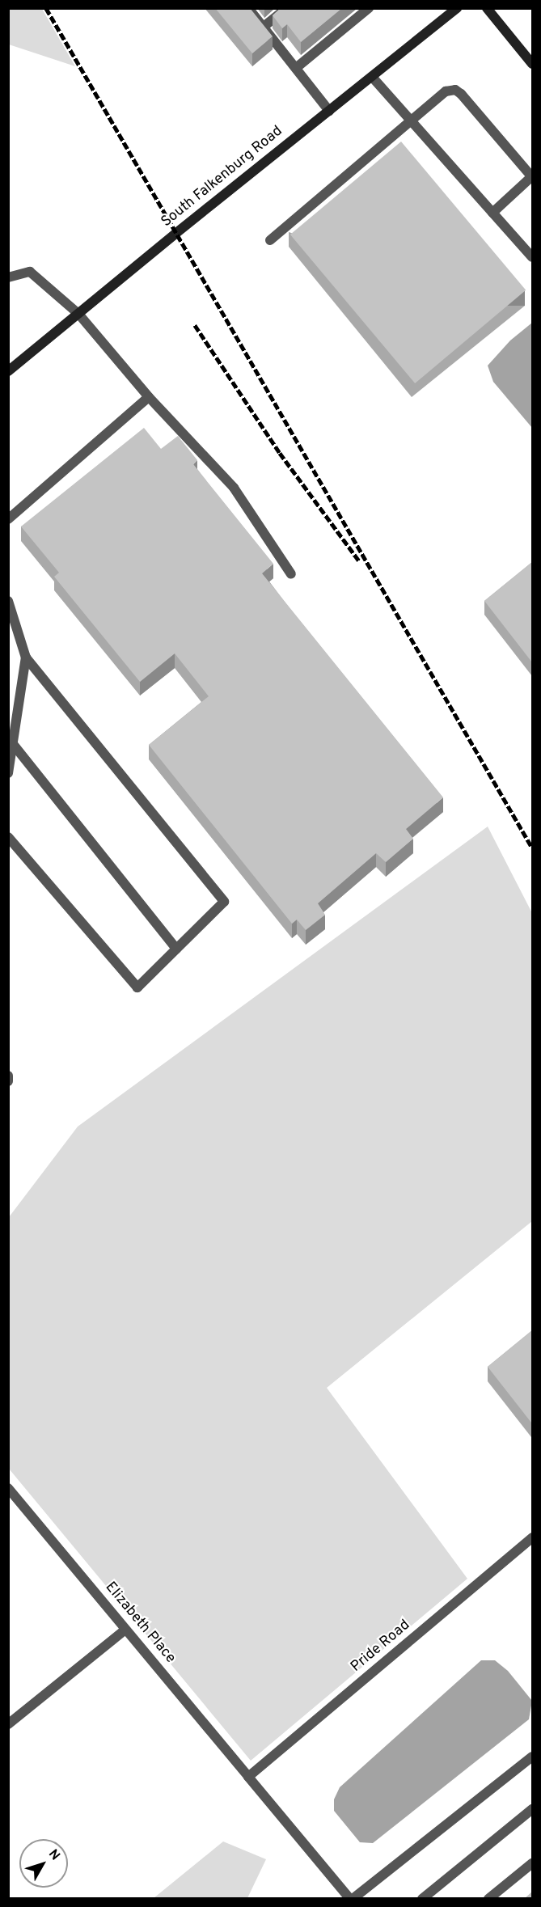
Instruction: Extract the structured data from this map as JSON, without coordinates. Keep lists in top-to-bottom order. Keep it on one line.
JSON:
{"streets":{"street":["South Falkenburg Road","Elizabeth Place","Pride Road"]},"crossings":[["Elizabeth Place","Pride Road"]],"north":"top right"}
